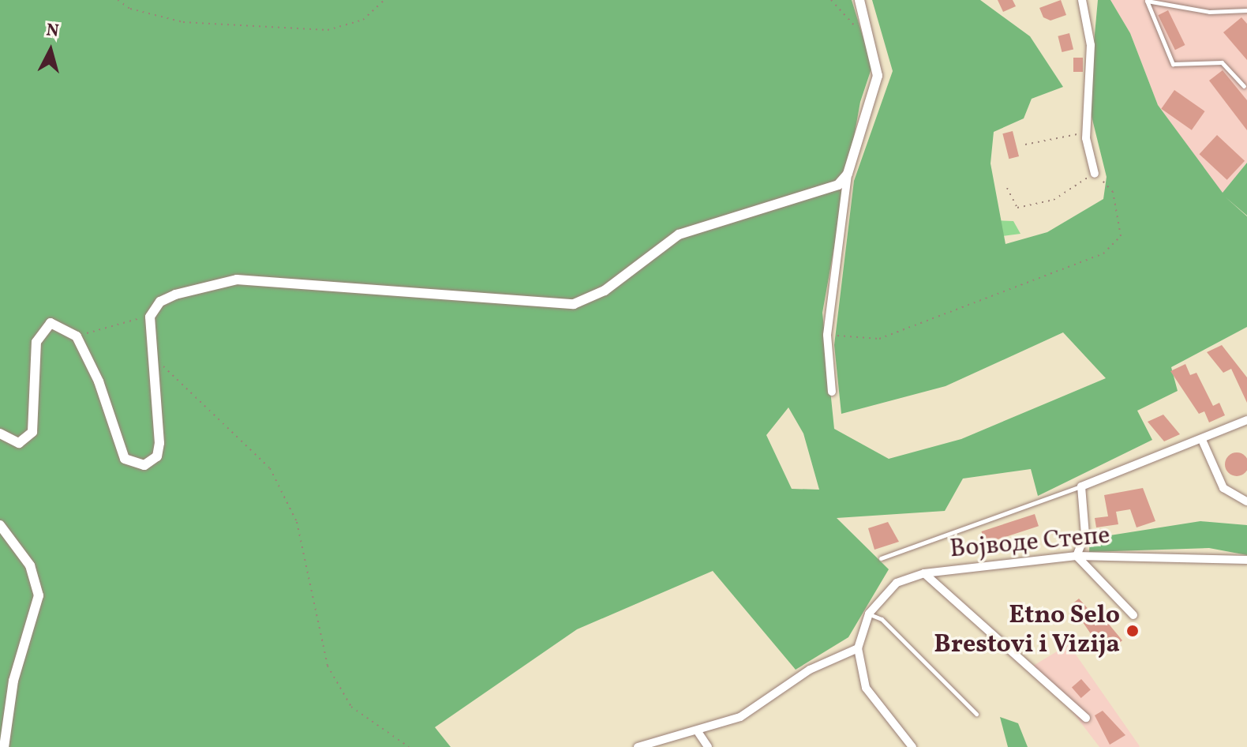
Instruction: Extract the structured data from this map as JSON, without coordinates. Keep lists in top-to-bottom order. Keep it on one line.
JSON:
{"streets":{"street":["Војводе Степе"]},"places":["Etno Selo Brestovi i Vizija"],"north":"top"}
